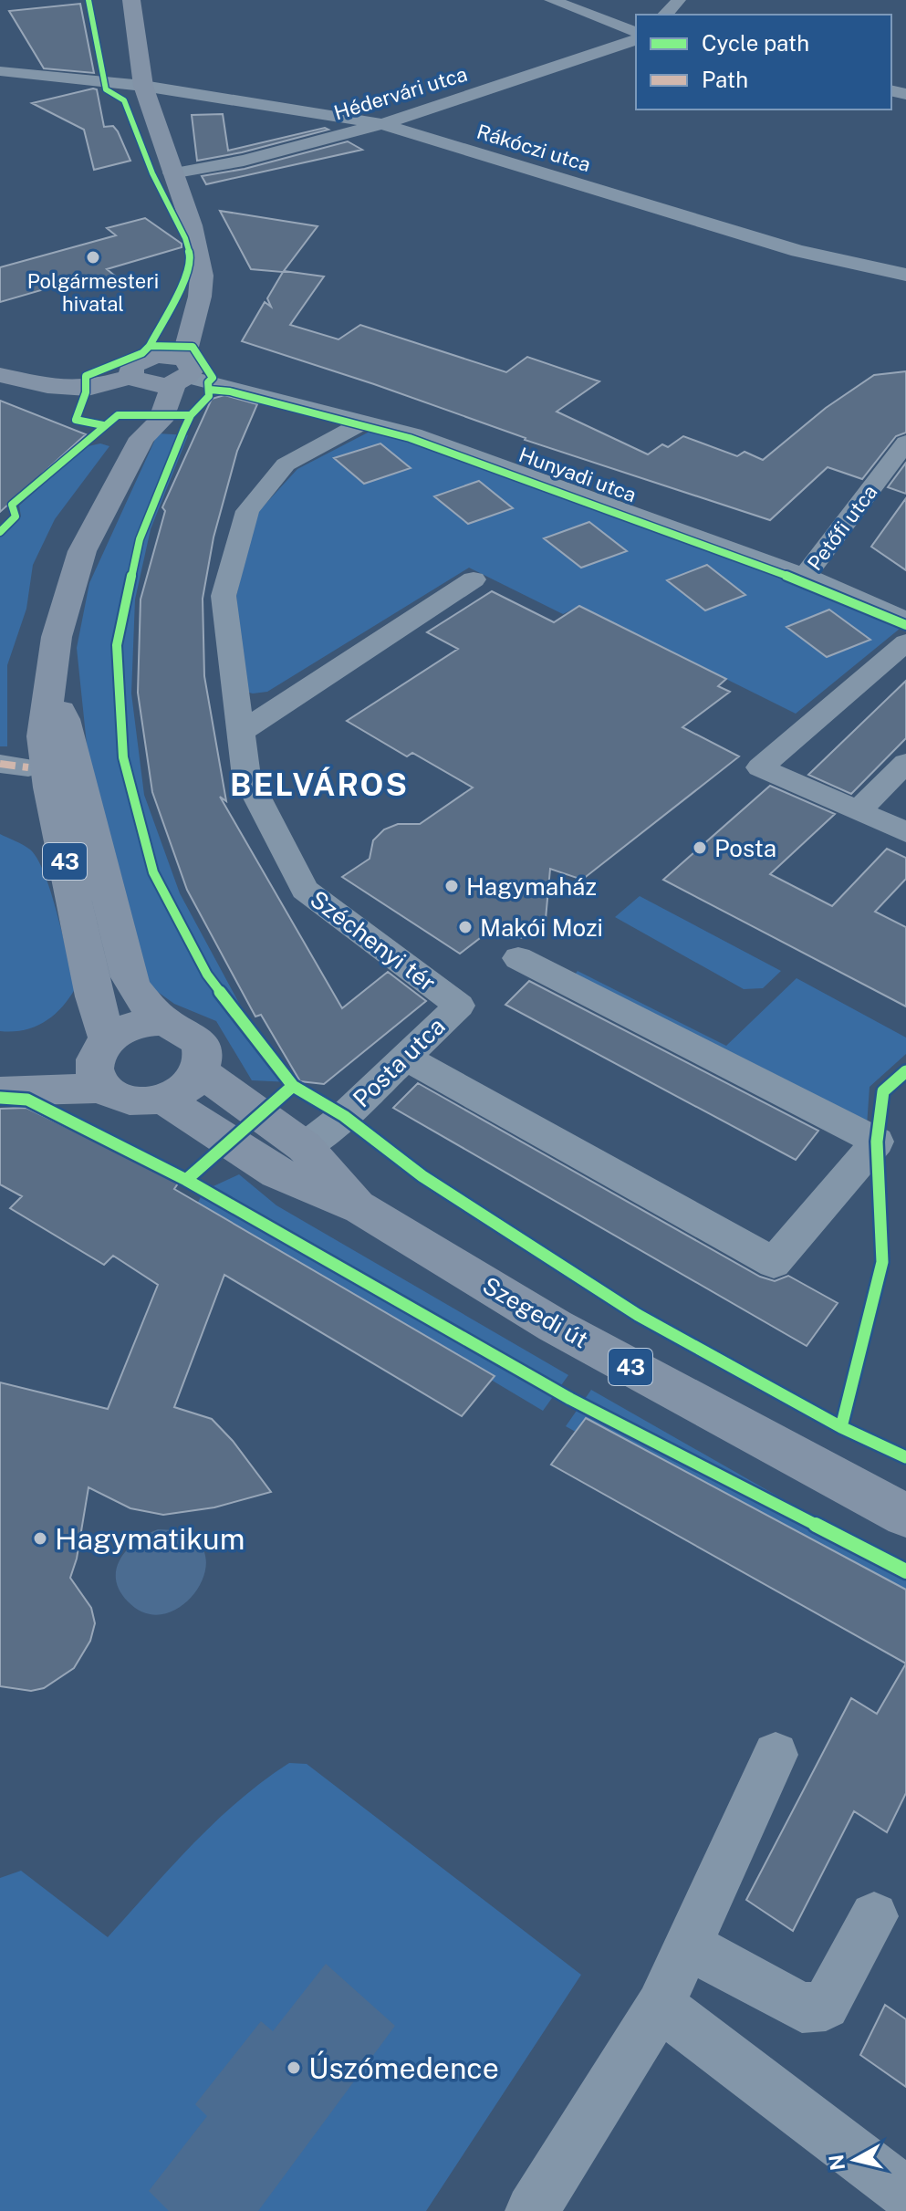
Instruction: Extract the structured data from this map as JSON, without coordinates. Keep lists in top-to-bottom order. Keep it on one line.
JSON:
{"streets":{"main road":["43","Szegedi út"],"street":["Hédervári utca","Rákóczi utca","Hunyadi utca","Petőfi utca","Széchenyi tér","Posta utca"]},"crossings":[["Hédervári utca","Rákóczi utca"],["Hédervári utca","43"],["Rákóczi utca","43"],["Hunyadi utca","Petőfi utca"],["Hunyadi utca","43"],["Hunyadi utca","Széchenyi tér"],["43","Posta utca"],["43","Szegedi út"],["Széchenyi tér","Posta utca"]],"districts":["BELVÁROS"],"places":["Polgármesteri hivatal","Posta","Hagymaház","Makói Mozi","Hagymatikum","Úszómedence"],"legend":["Cycle path","Path"],"north":"left"}
